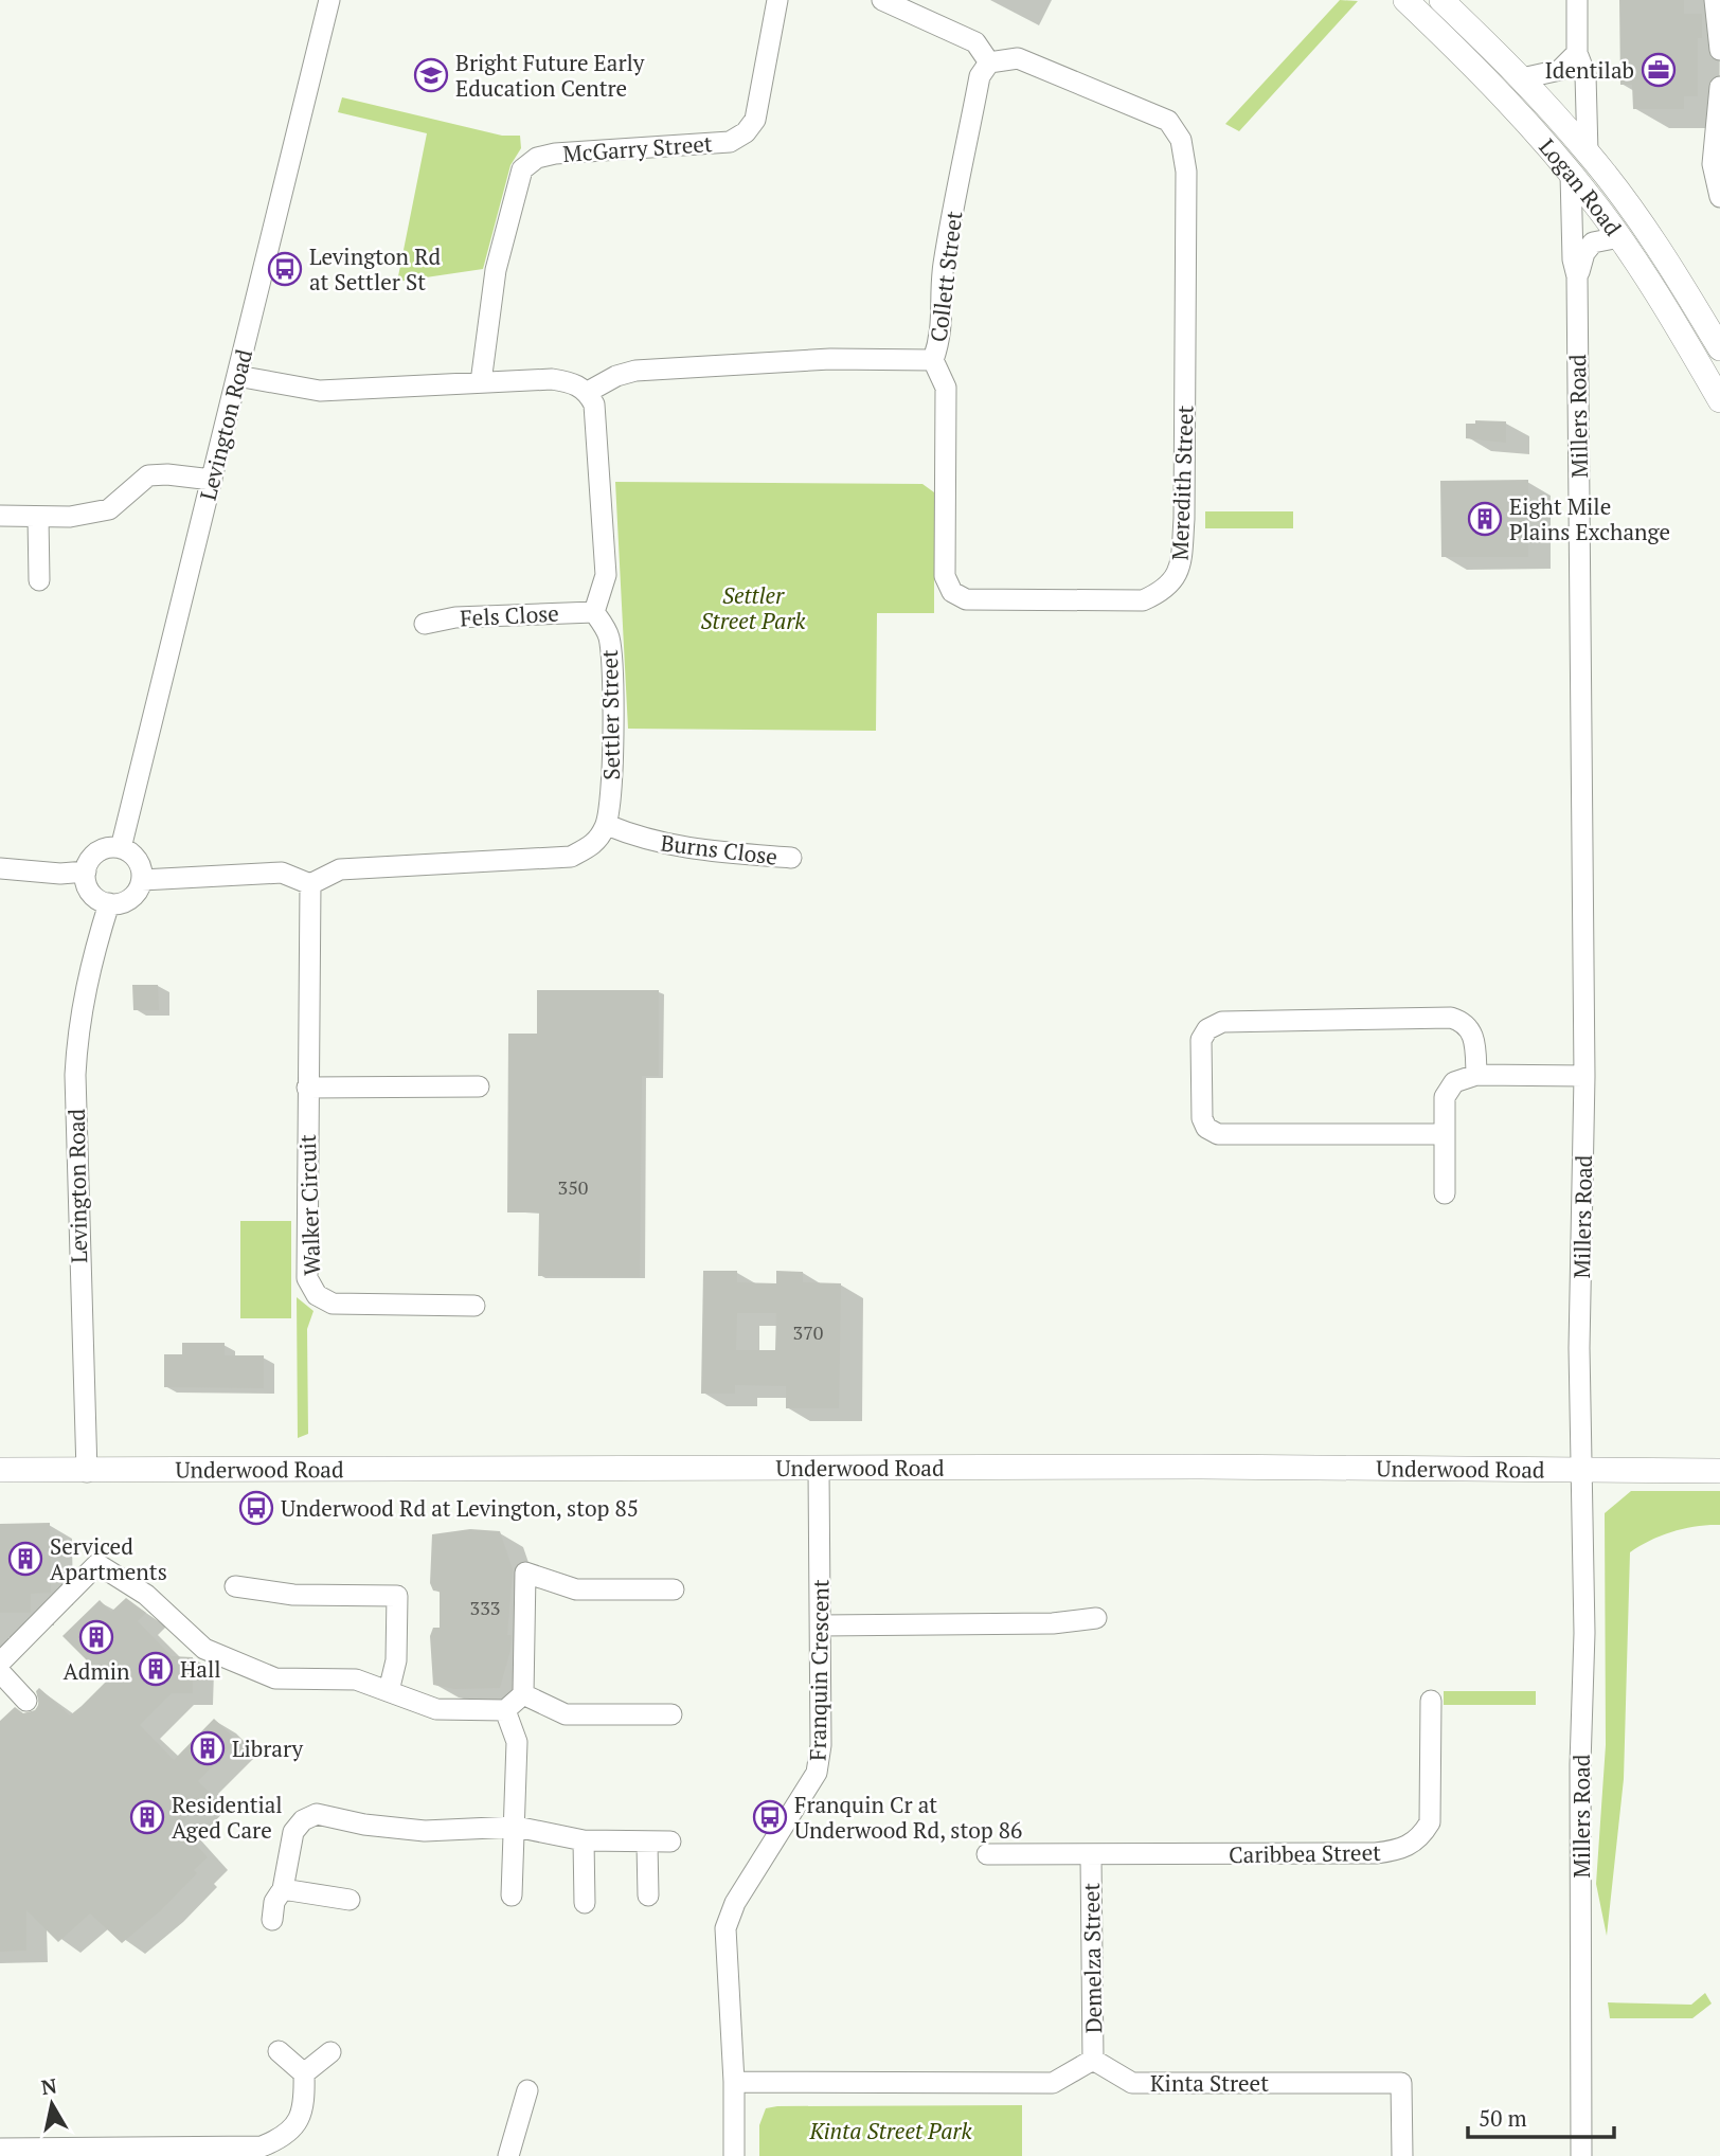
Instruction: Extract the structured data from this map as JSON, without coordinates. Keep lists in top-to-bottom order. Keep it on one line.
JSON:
{"streets":{"main road":["Logan Road","Underwood Road"],"street":["McGarry Street","Collett Street","Millers Road","Levington Road","Meredith Street","Fels Close","Settler Street","Burns Close","Walker Circuit","Franquin Crescent","Caribbea Street","Demelza Street","Kinta Street"]},"crossings":[["Logan Road","Millers Road"],["Collett Street","Meredith Street"],["Millers Road","Underwood Road"],["Levington Road","Underwood Road"],["Fels Close","Settler Street"],["Settler Street","Burns Close"],["Underwood Road","Franquin Crescent"],["Caribbea Street","Demelza Street"],["Demelza Street","Kinta Street"]],"parks":["Settler Street Park","Kinta Street Park"],"places":{"office":["Identilab"],"school or university":["Bright Future Early Education Centre"],"bus stop":["Levington Rd at Settler St","Underwood Rd at Levington, stop 85","Franquin Cr at Underwood Rd, stop 86"],"building":["Eight Mile Plains Exchange","Serviced Apartments","Admin","Hall","Library","Residential Aged Care"]},"house_numbers":["350","370","333"],"scale_bar":"50 m","north":"top"}
